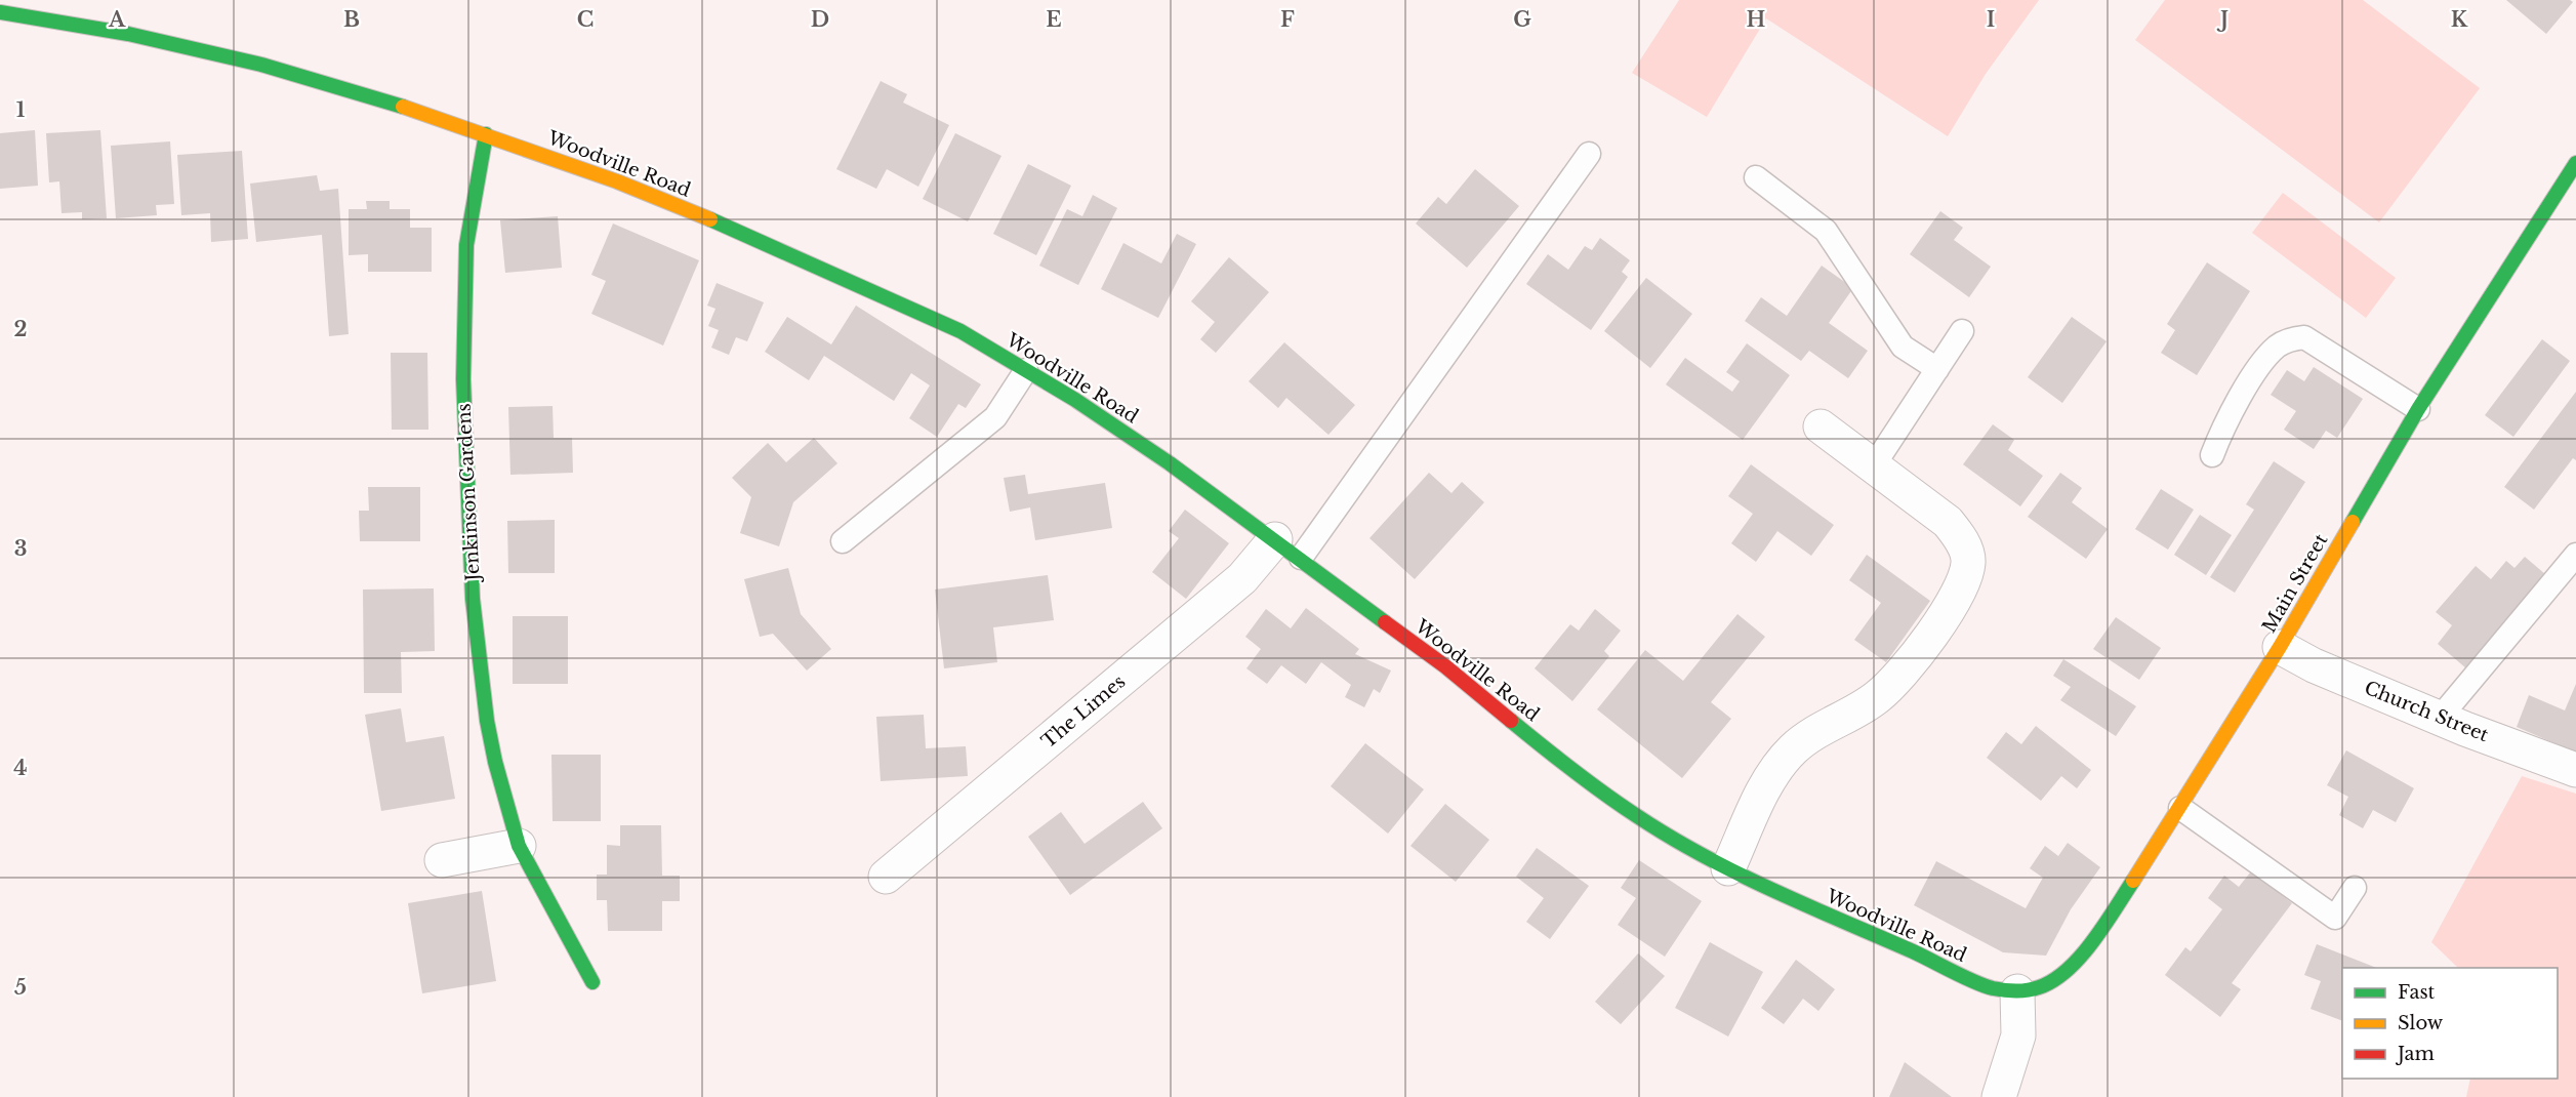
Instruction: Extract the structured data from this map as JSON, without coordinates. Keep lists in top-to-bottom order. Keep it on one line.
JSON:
{"streets":{"main road":["Woodville Road","Jenkinson Gardens","Main Street"],"street":["The Limes","Church Street"]},"crossings":[["Woodville Road","Jenkinson Gardens"],["Woodville Road","Main Street"],["Woodville Road","The Limes"],["Main Street","Church Street"]],"legend":["Fast","Slow","Jam"],"grid":{"columns":["A","B","C","D","E","F","G","H","I","J","K"],"rows":["1","2","3","4","5"]}}
